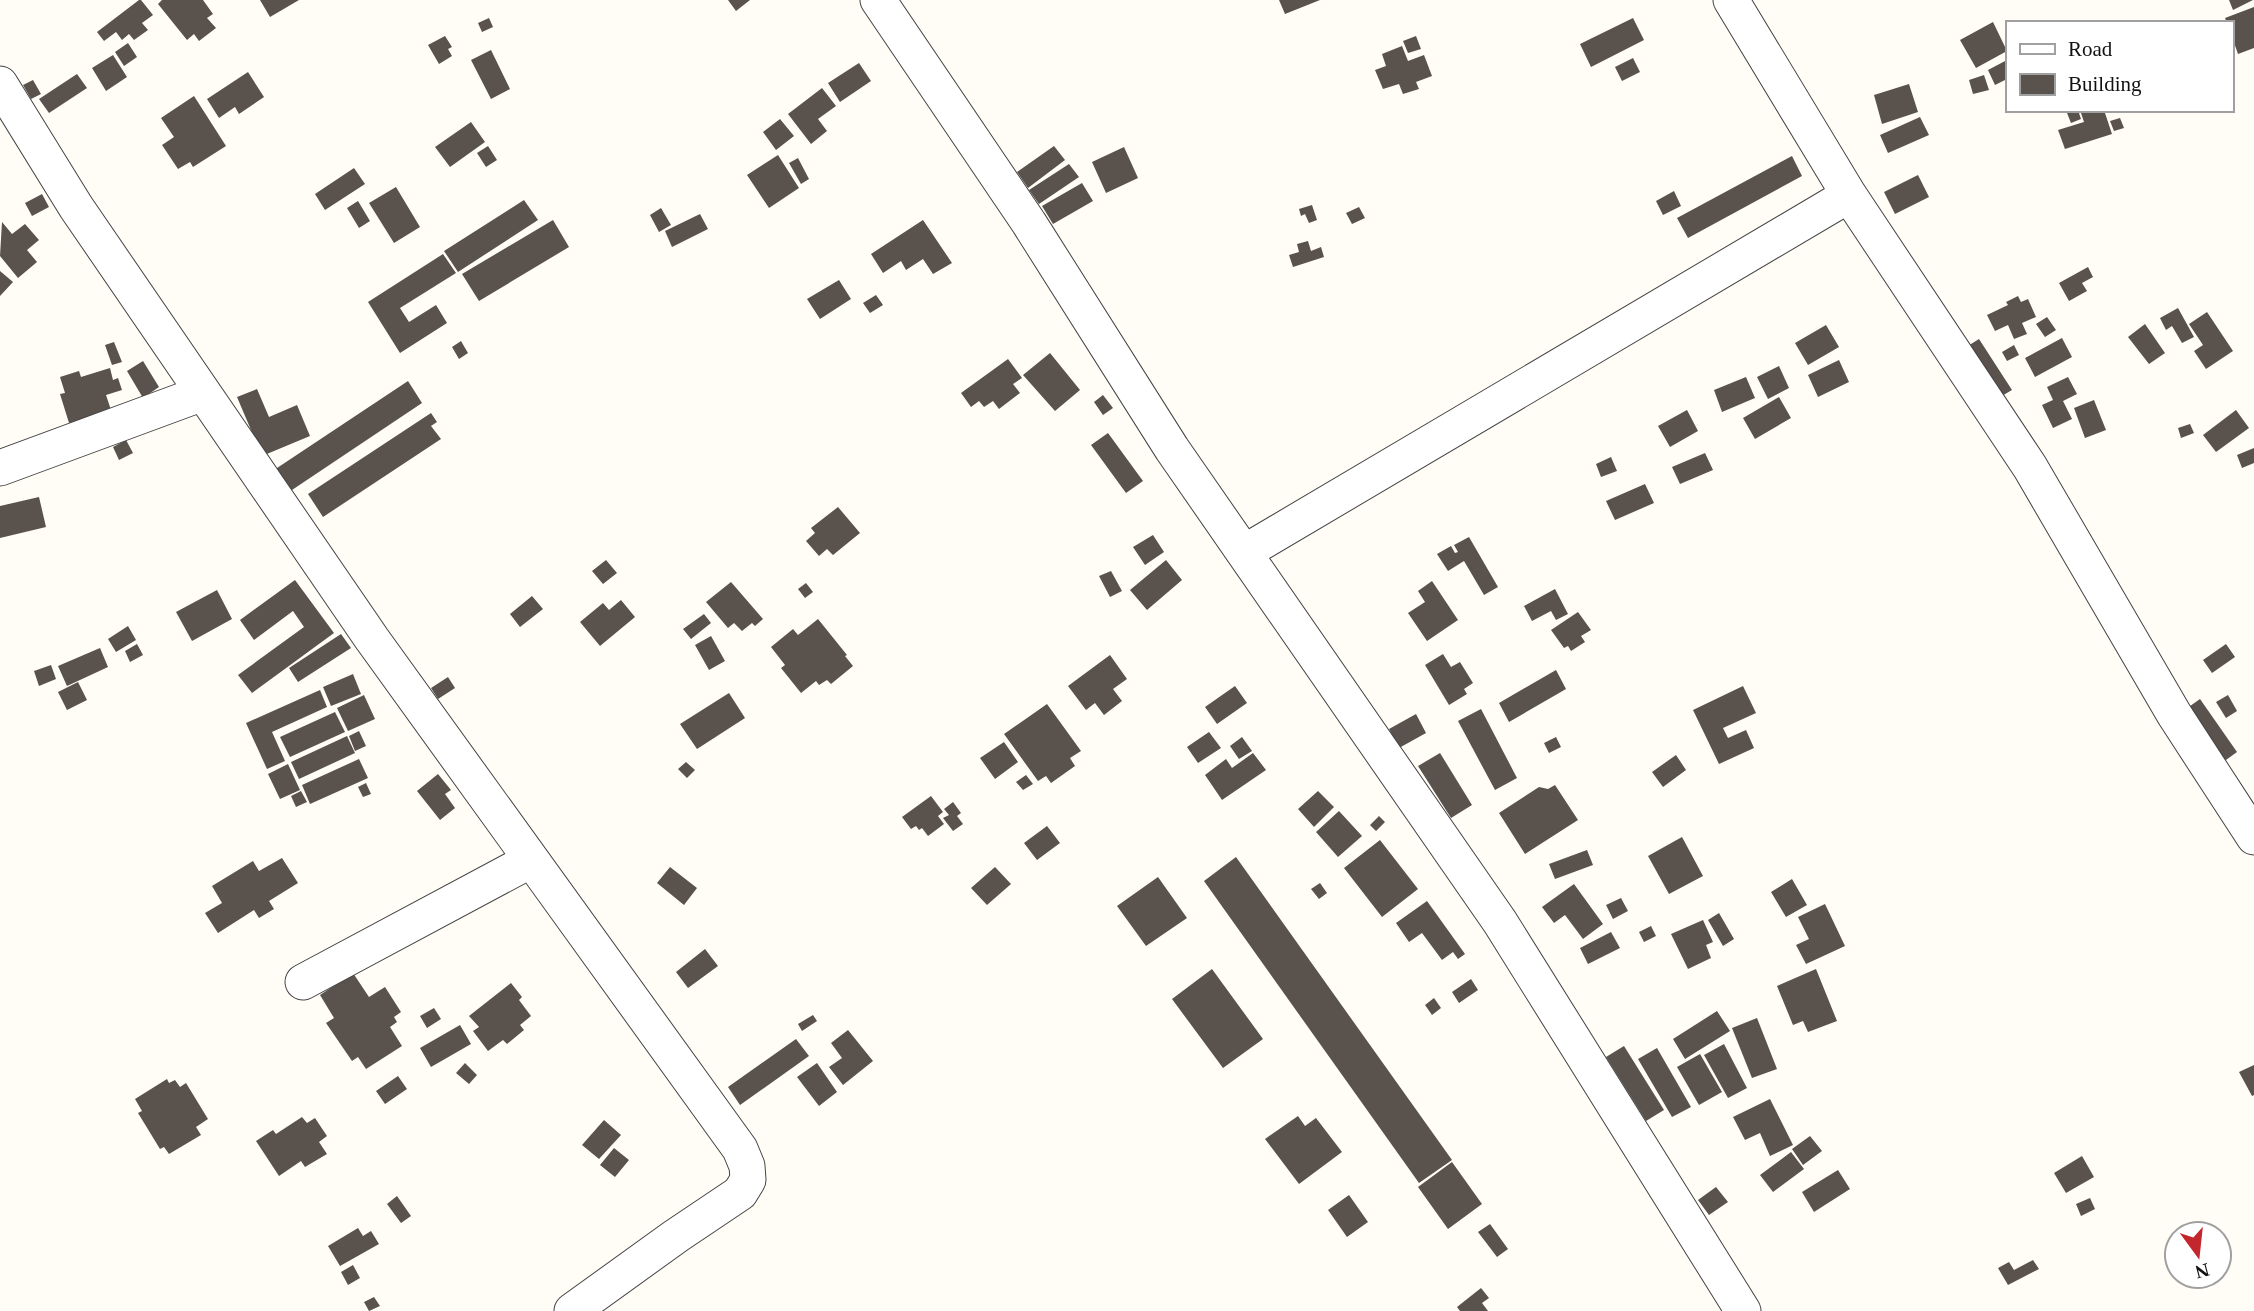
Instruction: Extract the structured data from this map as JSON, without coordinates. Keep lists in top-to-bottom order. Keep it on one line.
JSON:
{"legend":["Road","Building"],"north":"bottom"}
